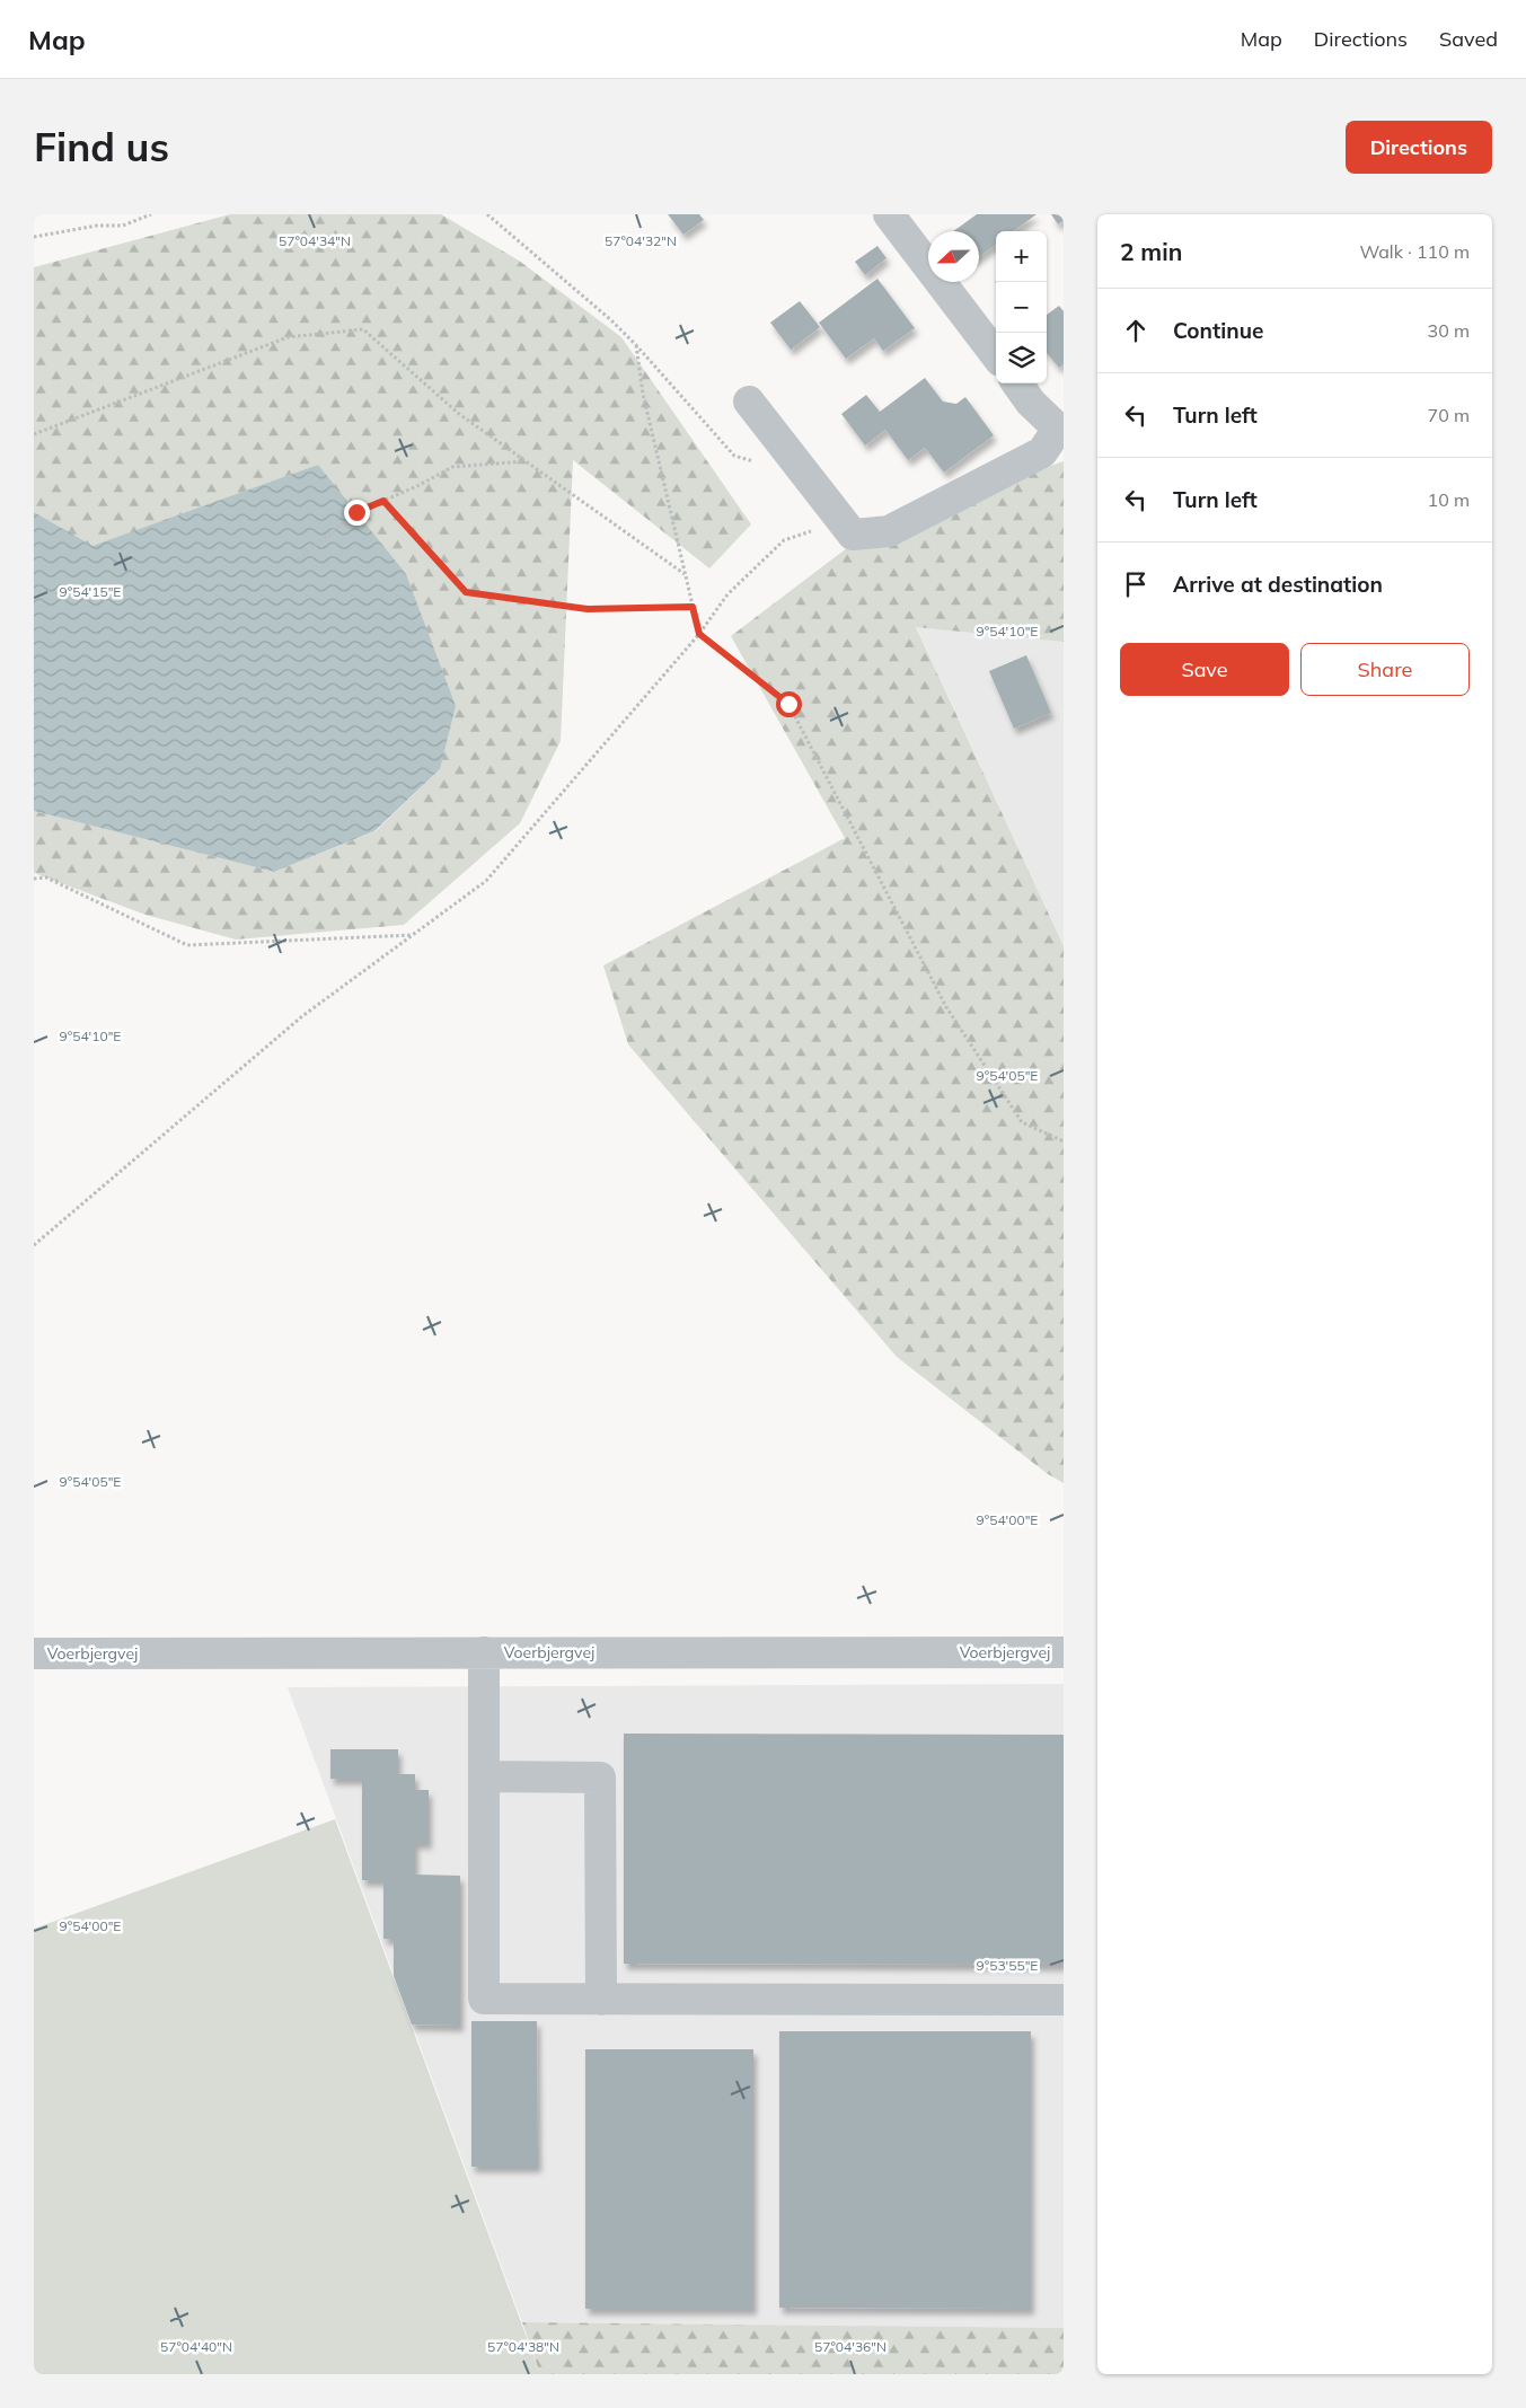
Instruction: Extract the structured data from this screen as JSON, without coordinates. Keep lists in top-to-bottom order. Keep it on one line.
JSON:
{"streets":{"street":["Voerbjergvej"]},"north":"left","page":{"header":"Map","nav":["Map","Directions","Saved"],"buttons":["Directions",["Save","Share"]],"title":"Find us","heading":["2 min","Walk · 110 m"],"map_buttons":["+","−"],"list":[["Continue","30 m"],["Turn left","70 m"],["Turn left","10 m"],"Arrive at destination"]},"coordinates":["57°04'34\"N","57°04'32\"N","9°54'15\"E","9°54'10\"E","9°54'05\"E","9°54'00\"E","9°53'55\"E","57°04'40\"N","57°04'38\"N","57°04'36\"N"]}
